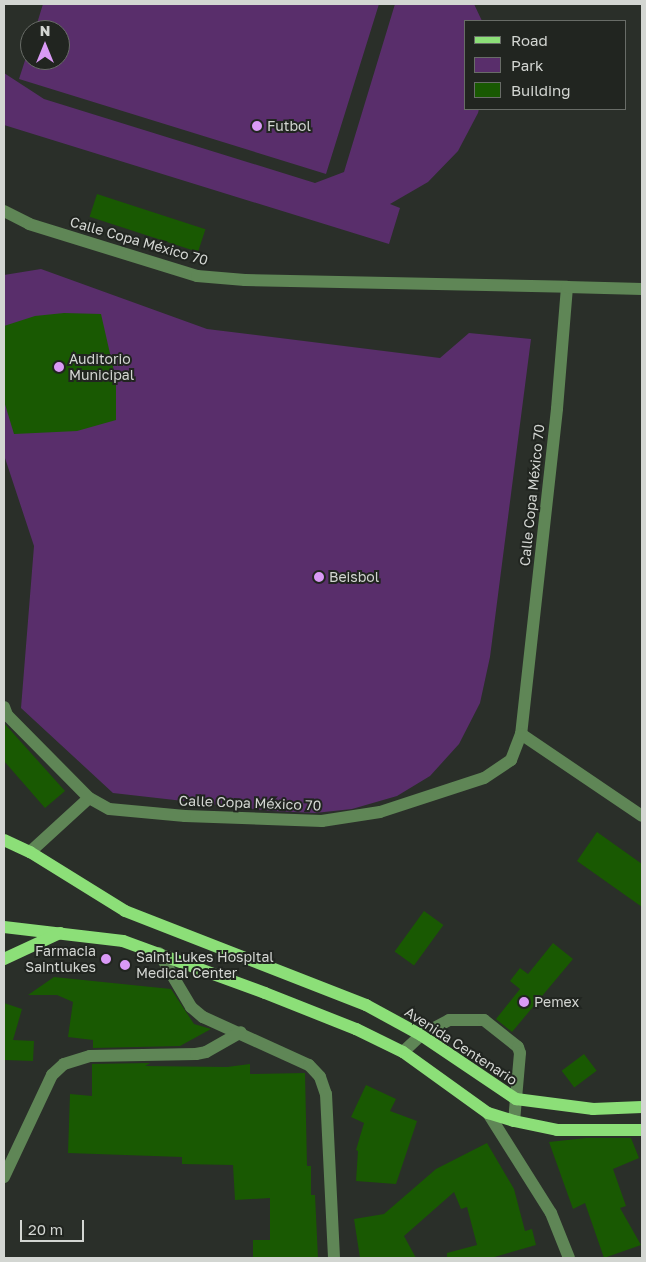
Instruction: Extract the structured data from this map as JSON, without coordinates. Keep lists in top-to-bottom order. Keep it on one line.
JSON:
{"streets":{"main road":["Avenida Centenario"],"street":["Calle Copa México 70"]},"places":["Futbol","Auditorio Municipal","Beisbol","Farmacia Saintlukes","Saint Lukes Hospital Medical Center","Pemex"],"legend":["Road","Park","Building"],"scale_bar":"20 m","north":"top"}
